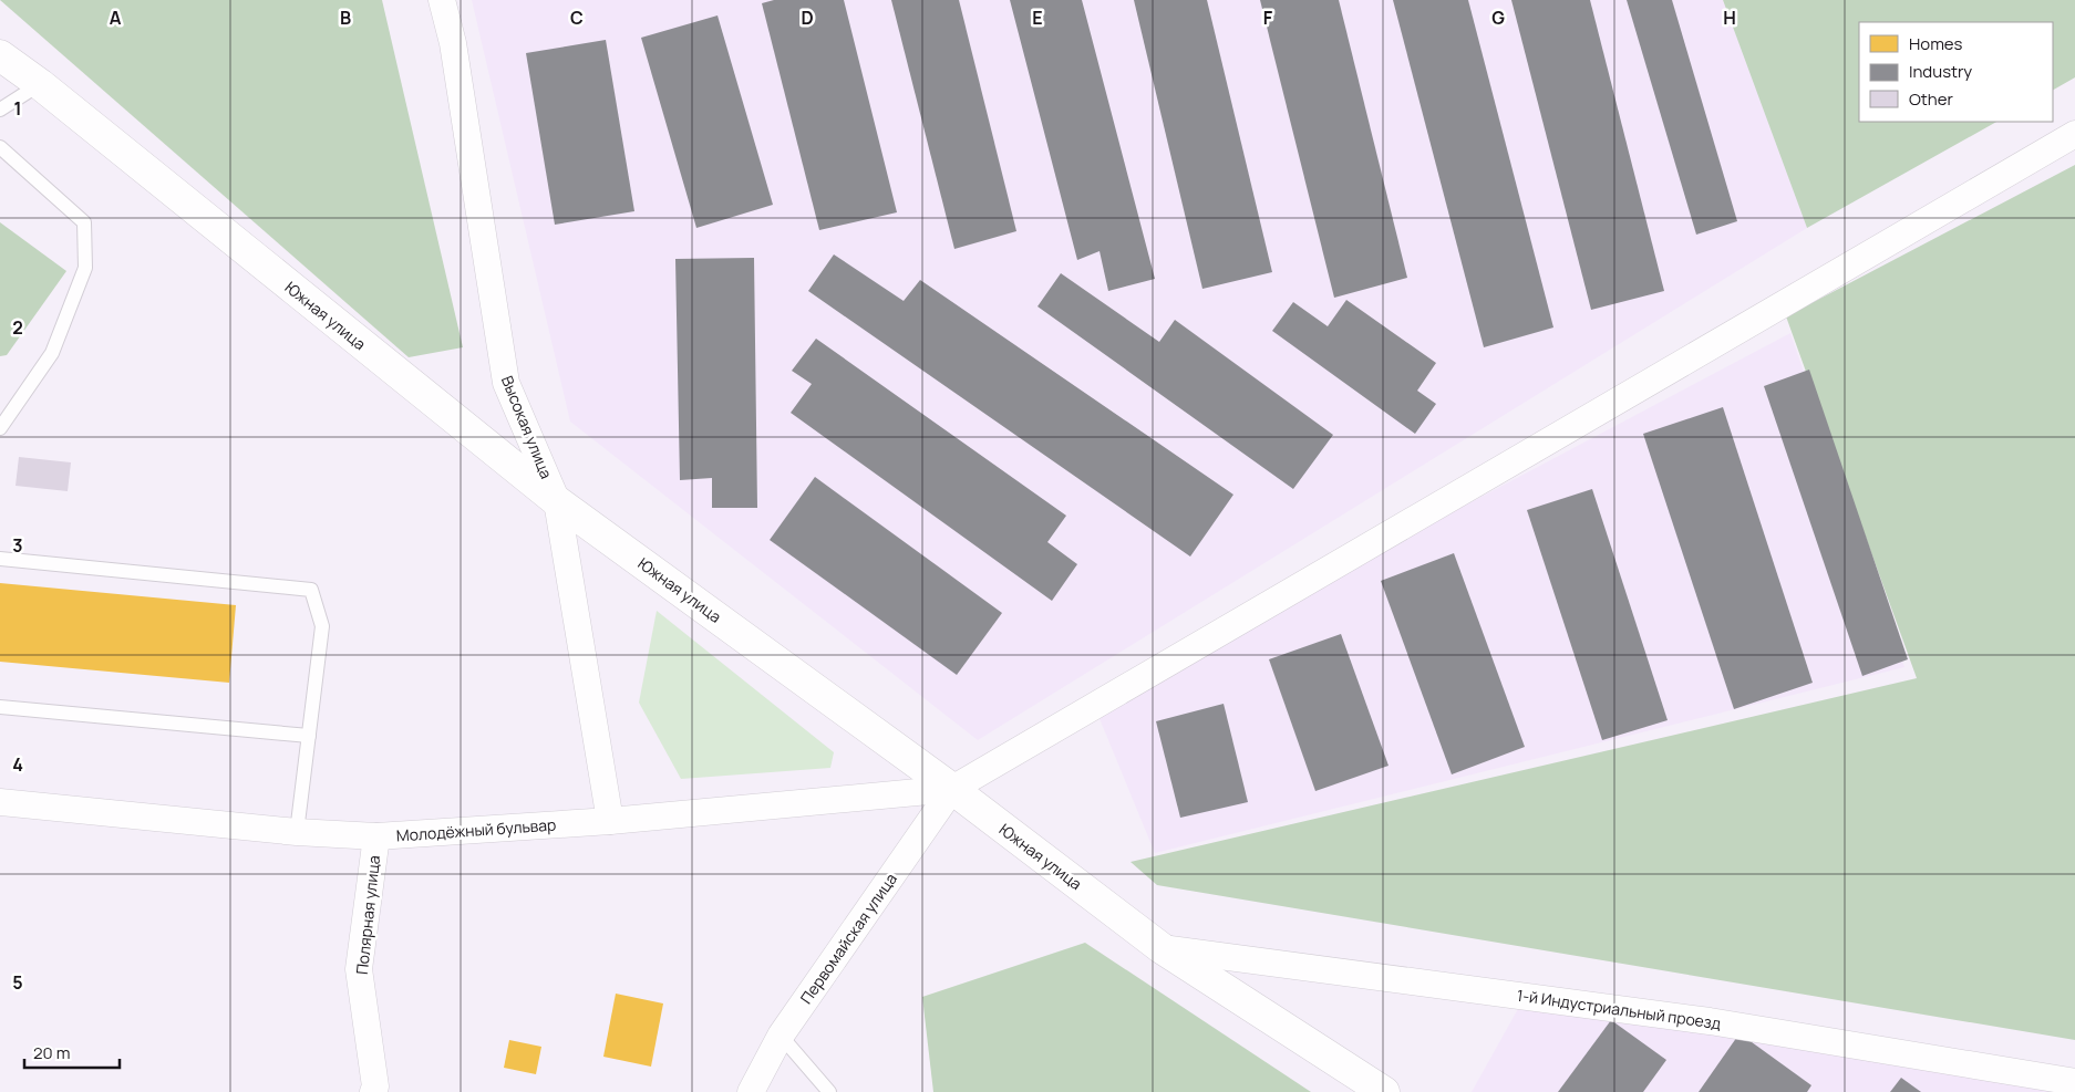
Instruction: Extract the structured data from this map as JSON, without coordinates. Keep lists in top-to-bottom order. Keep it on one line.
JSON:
{"streets":{"street":["Южная улица","Высокая улица","Молодёжный бульвар","Полярная улица","Первомайская улица","1-й Индустриальный проезд"]},"crossings":[["Южная улица","Высокая улица"],["Южная улица","Молодёжный бульвар"],["Южная улица","Первомайская улица"],["Южная улица","1-й Индустриальный проезд"],["Высокая улица","Молодёжный бульвар"],["Молодёжный бульвар","Полярная улица"],["Молодёжный бульвар","Первомайская улица"]],"legend":["Homes","Industry","Other"],"scale_bar":"20 m","grid":{"columns":["A","B","C","D","E","F","G","H"],"rows":["1","2","3","4","5"]}}
